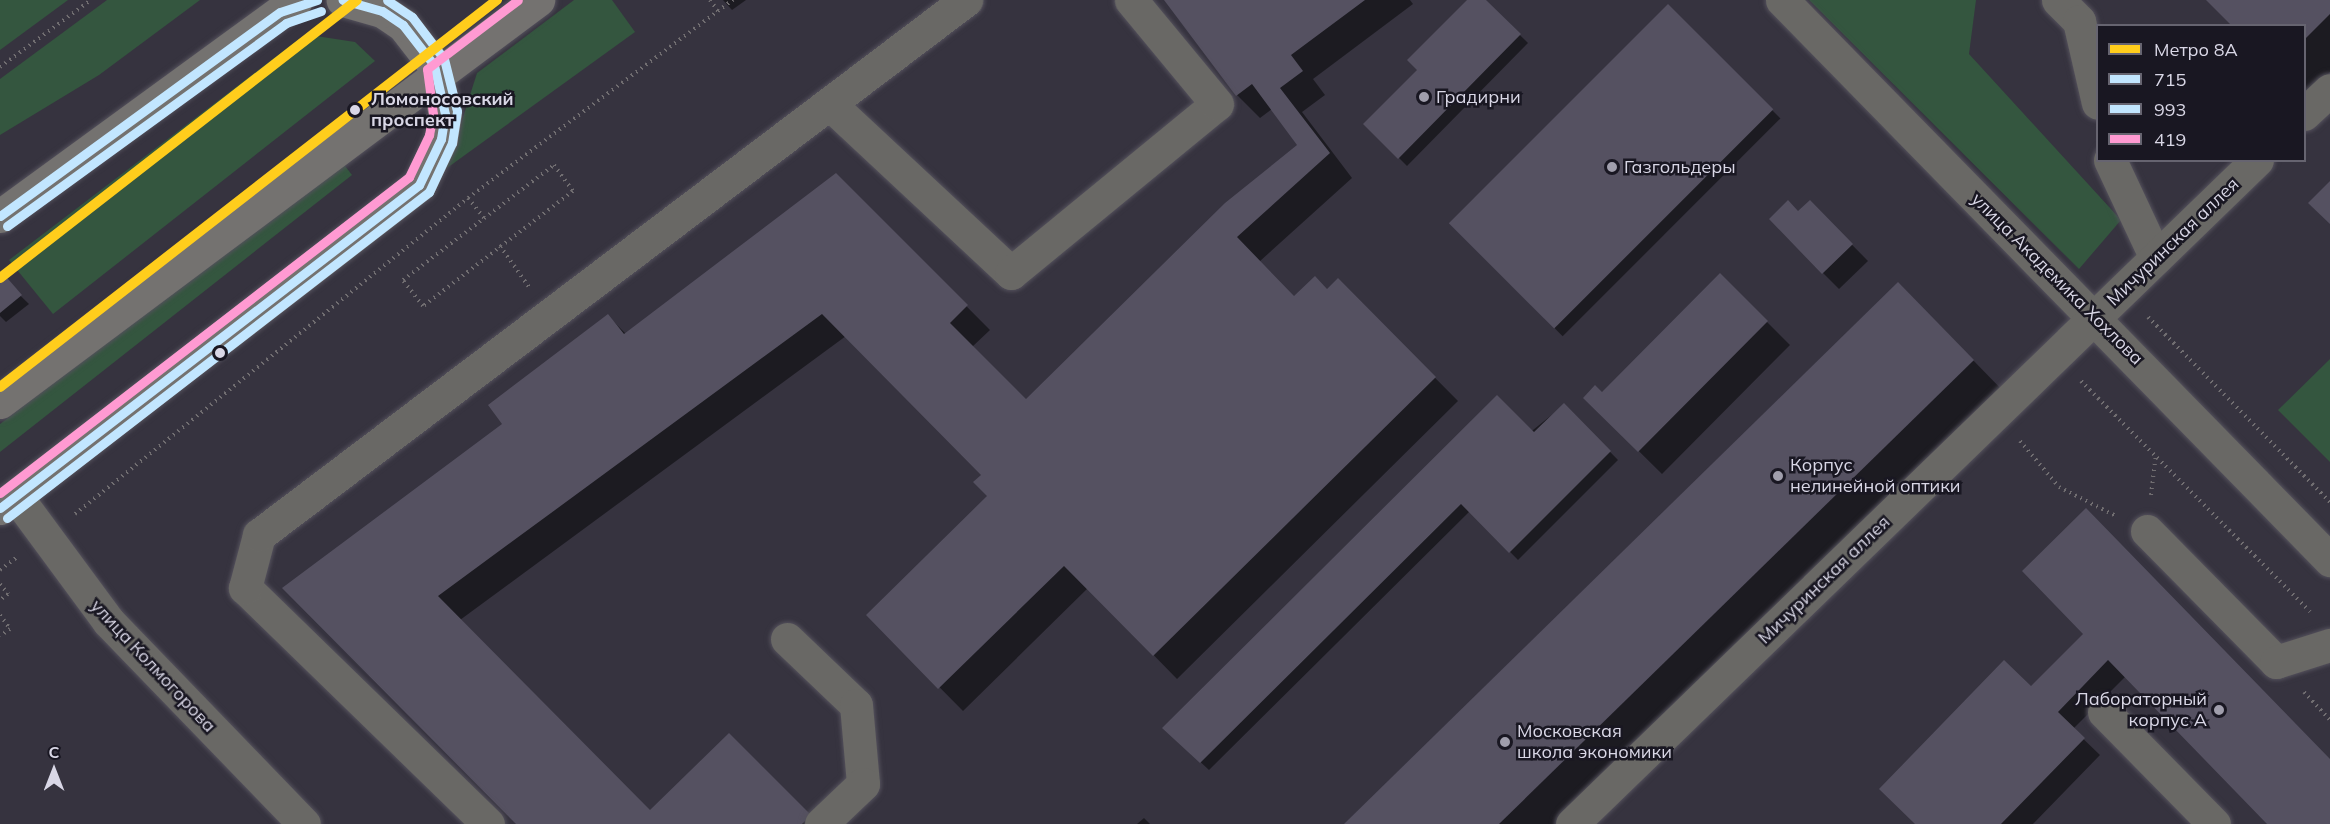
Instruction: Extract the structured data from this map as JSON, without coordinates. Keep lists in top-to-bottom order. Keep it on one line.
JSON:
{"streets":{"street":["Мичуринская аллея","улица Академика Хохлова","улица Колмогорова"]},"crossings":[["Мичуринская аллея","улица Академика Хохлова"]],"places":["Градирни","Ломоносовский проспект","Газгольдеры","Корпус нелинейной оптики","Лабораторный корпус А","Московская школа экономики"],"lines":["metro line 8А","transit line 715","transit line 993","transit line 419"],"legend":["Метро 8А","715","993","419"],"north":"top"}
